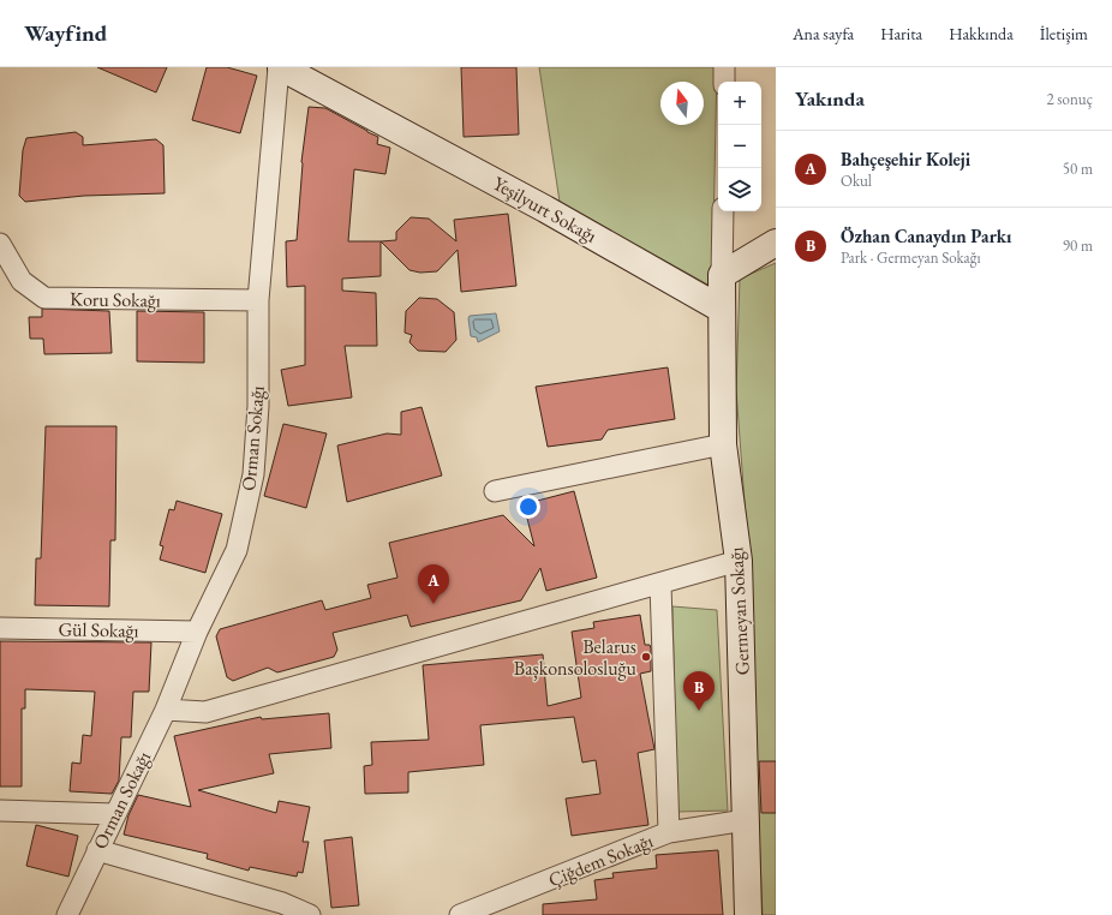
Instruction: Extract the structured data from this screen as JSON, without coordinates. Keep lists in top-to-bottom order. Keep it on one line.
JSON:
{"streets":{"main road":["Yeşilyurt Sokağı","Germeyan Sokağı"],"street":["Koru Sokağı","Orman Sokağı","Gül Sokağı","Çiğdem Sokağı"]},"crossings":[["Yeşilyurt Sokağı","Orman Sokağı"],["Yeşilyurt Sokağı","Germeyan Sokağı"],["Koru Sokağı","Orman Sokağı"],["Orman Sokağı","Gül Sokağı"],["Germeyan Sokağı","Çiğdem Sokağı"]],"places":["Belarus Başkonsolosluğu"],"north":"top","page":{"header":"Wayfind","nav":["Ana sayfa","Harita","Hakkında","İletişim"],"heading":["Yakında","2 sonuç"],"map_buttons":["+","−"],"list":[{"mark":"A","name":"Bahçeşehir Koleji","note":"Okul","value":"50 m"},{"mark":"B","name":"Özhan Canaydın Parkı","note":"Park · Germeyan Sokağı","value":"90 m"}],"pins":["A","B"]}}
